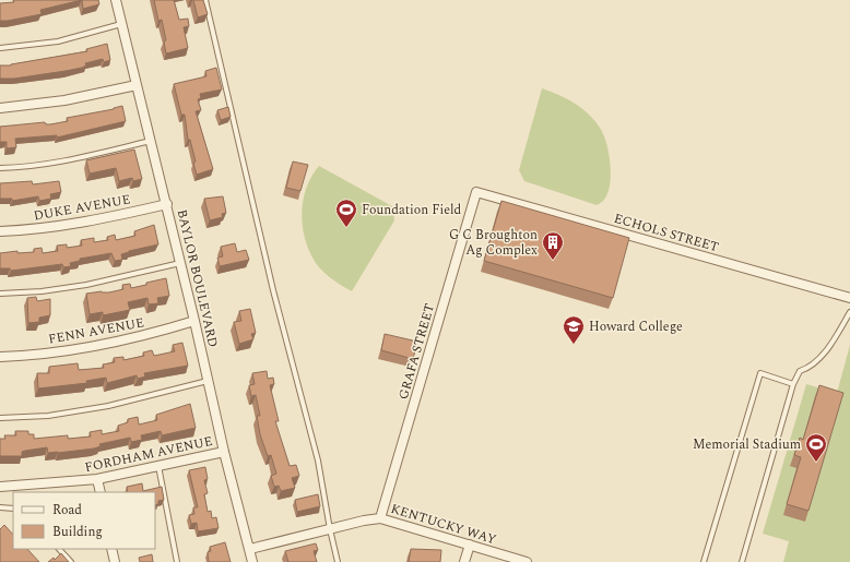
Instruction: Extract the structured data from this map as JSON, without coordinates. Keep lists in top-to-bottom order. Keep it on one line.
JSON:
{"streets":{"street":["DUKE AVENUE","ECHOLS STREET","BAYLOR BOULEVARD","FENN AVENUE","GRAFA STREET","FORDHAM AVENUE","KENTUCKY WAY"]},"crossings":[["DUKE AVENUE","BAYLOR BOULEVARD"],["ECHOLS STREET","GRAFA STREET"],["BAYLOR BOULEVARD","FENN AVENUE"],["BAYLOR BOULEVARD","FORDHAM AVENUE"],["BAYLOR BOULEVARD","KENTUCKY WAY"],["GRAFA STREET","KENTUCKY WAY"]],"places":{"sports":["Foundation Field","Memorial Stadium"],"building":["G C Broughton Ag Complex"],"school or university":["Howard College"]},"legend":["Road","Building"]}
